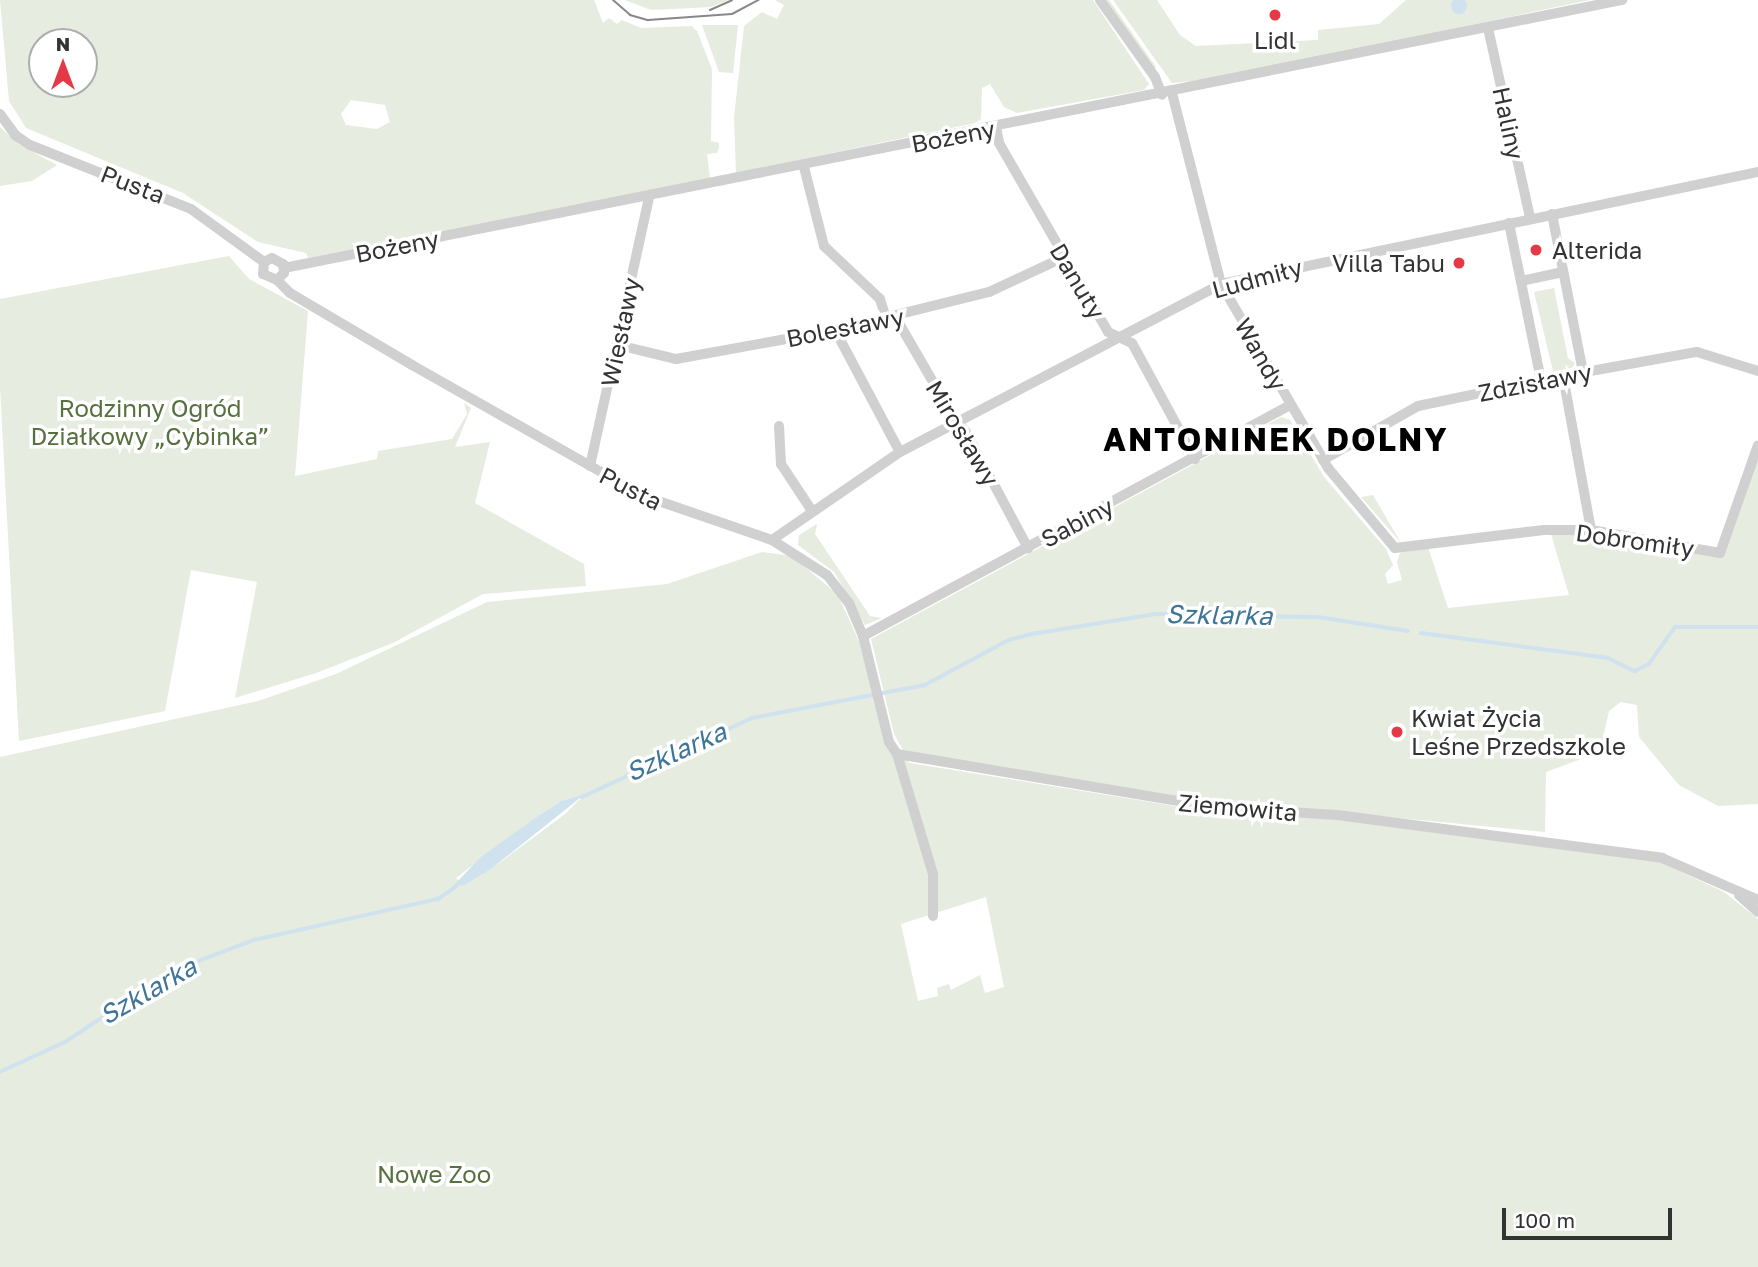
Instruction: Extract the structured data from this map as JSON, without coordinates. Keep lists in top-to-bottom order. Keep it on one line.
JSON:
{"streets":{"street":["Haliny","Bożeny","Pusta","Ludmiły","Danuty","Bolesławy","Wiesławy","Wandy","Zdzisławy","Mirosławy","Sabiny","Dobromiły","Ziemowita"]},"crossings":[["Haliny","Bożeny"],["Haliny","Ludmiły"],["Bożeny","Danuty"],["Bożeny","Wiesławy"],["Bożeny","Wandy"],["Bożeny","Mirosławy"],["Pusta","Ludmiły"],["Pusta","Wiesławy"],["Pusta","Sabiny"],["Pusta","Ziemowita"],["Ludmiły","Danuty"],["Ludmiły","Wandy"],["Ludmiły","Mirosławy"],["Danuty","Bolesławy"],["Danuty","Sabiny"],["Bolesławy","Wiesławy"],["Bolesławy","Mirosławy"],["Wandy","Zdzisławy"],["Wandy","Sabiny"],["Wandy","Dobromiły"],["Mirosławy","Sabiny"]],"districts":["ANTONINEK DOLNY"],"water":["Szklarka"],"parks":["Rodzinny Ogród Działkowy „Cybinka”","Nowe Zoo"],"places":["Lidl","Alterida","Villa Tabu","Kwiat Życia Leśne Przedszkole"],"scale_bar":"100 m","north":"top"}
